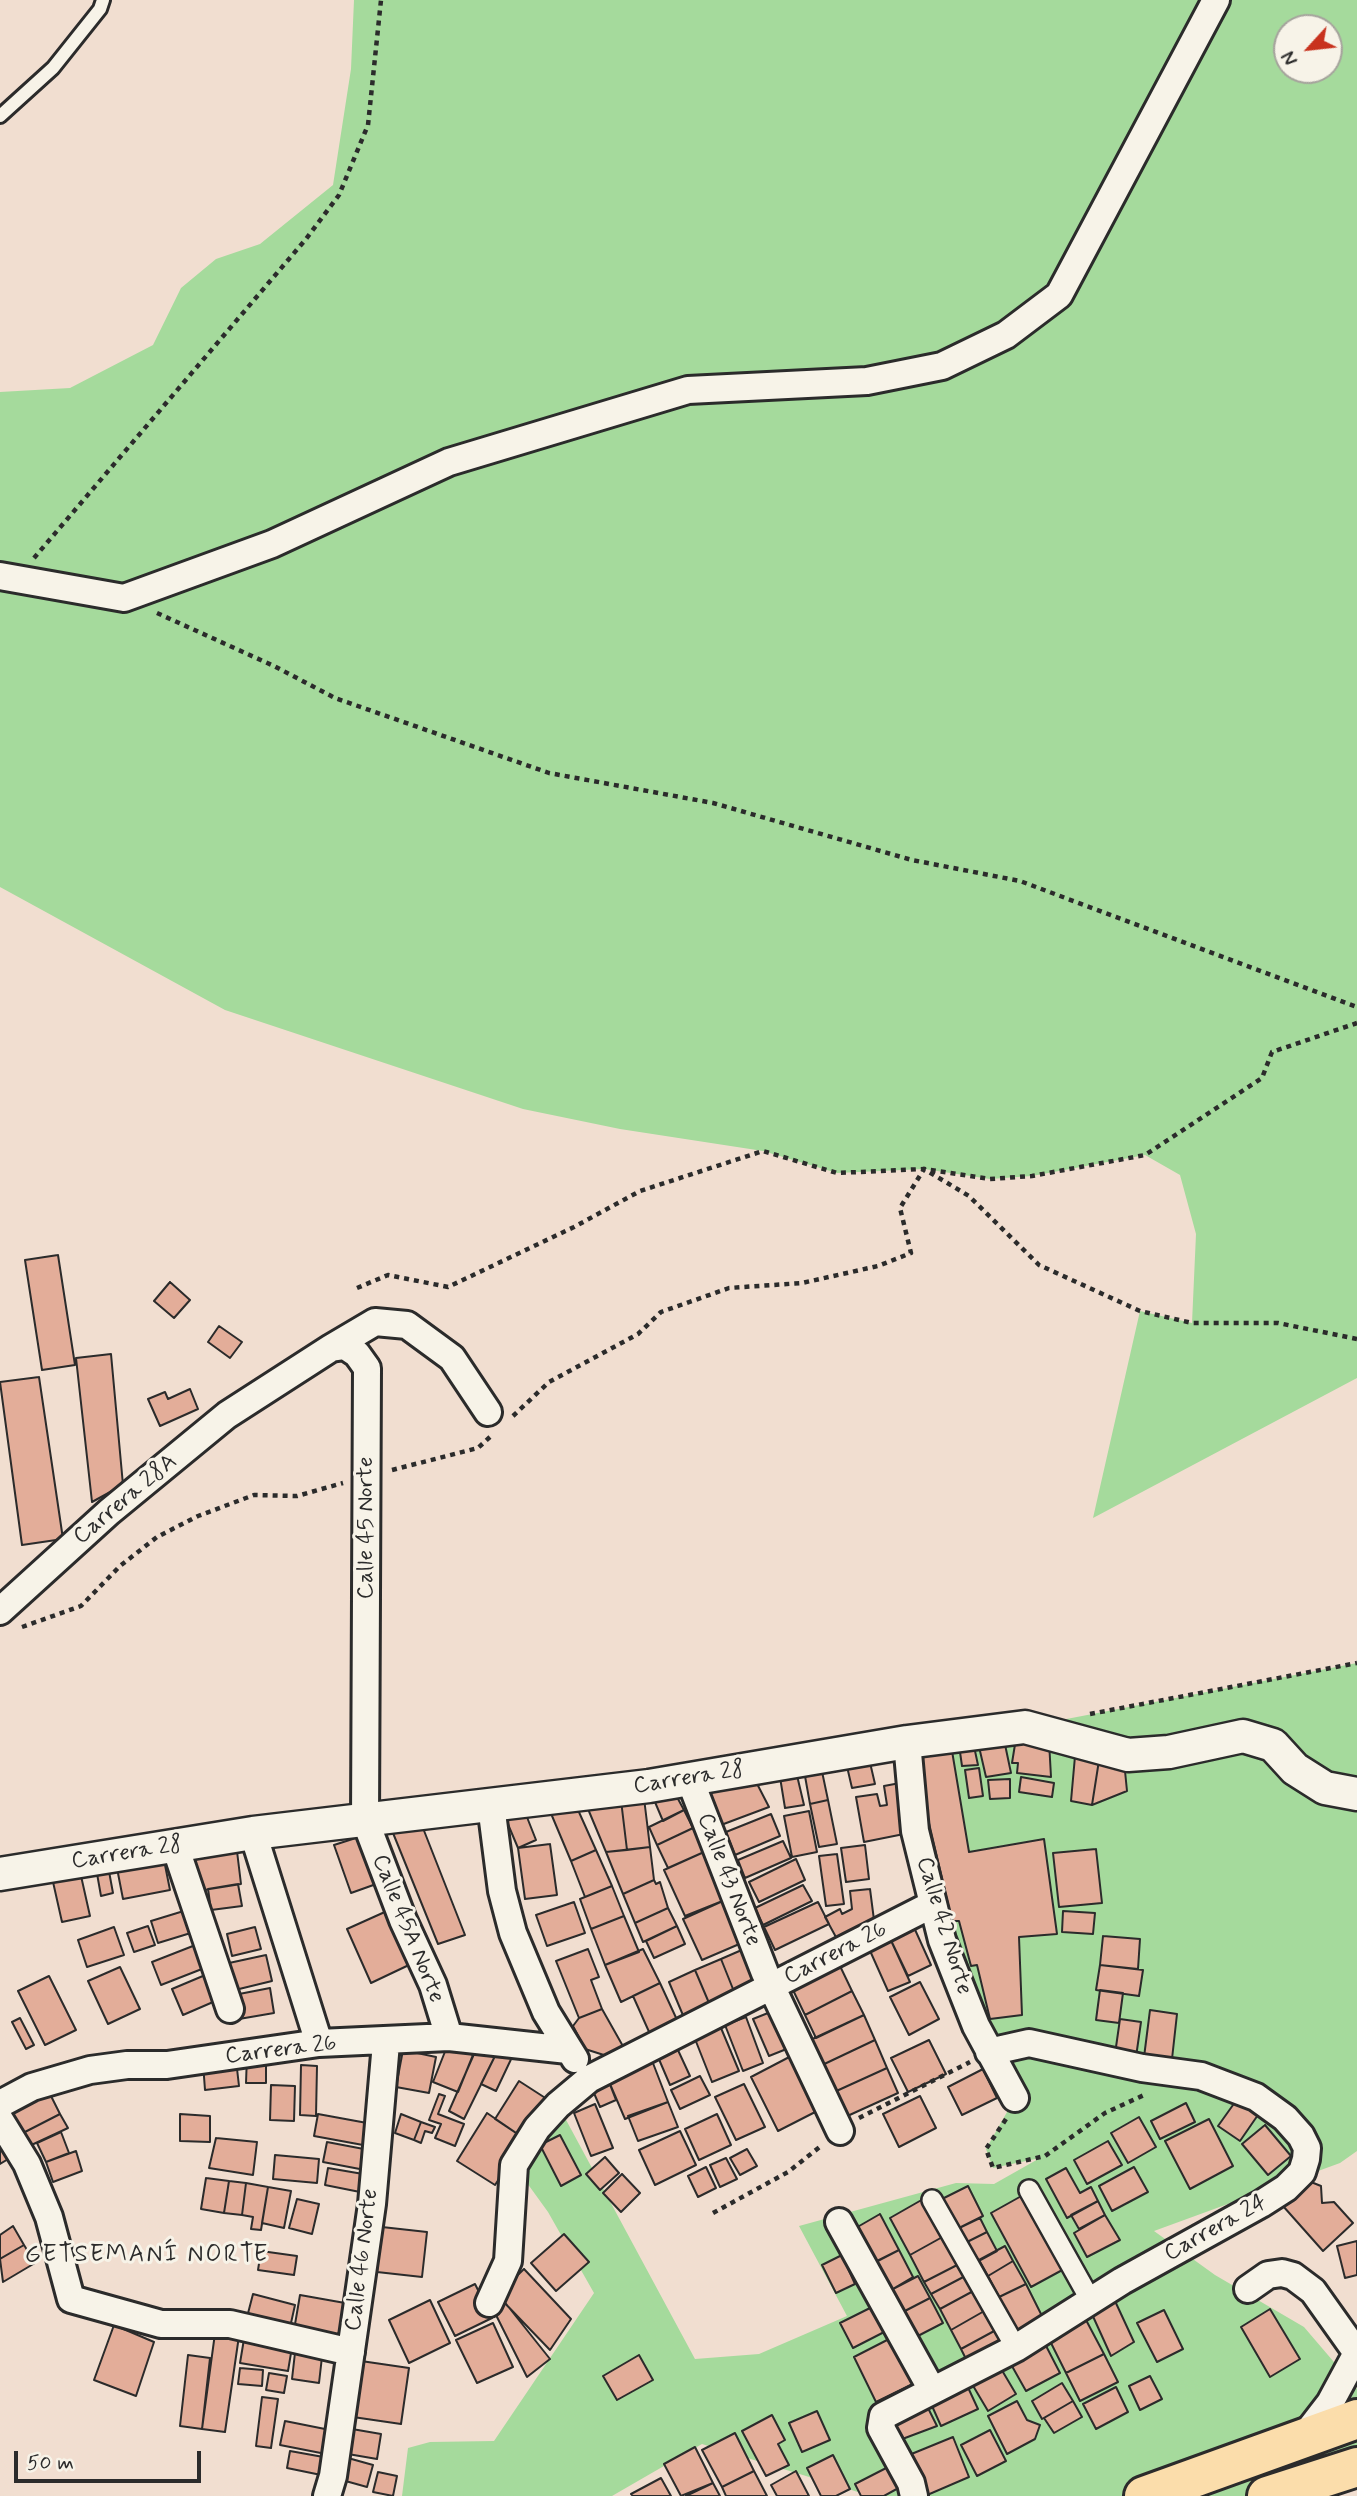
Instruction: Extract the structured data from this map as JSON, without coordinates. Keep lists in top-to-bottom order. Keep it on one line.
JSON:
{"streets":{"street":["Carrera 28A","Calle 45 Norte","Carrera 28","Calle 43 Norte","Calle 42 Norte","Calle 45A Norte","Carrera 26","Carrera 24","Calle 46 Norte"]},"crossings":[["Carrera 28A","Calle 45 Norte"],["Calle 45 Norte","Carrera 28"],["Calle 45 Norte","Calle 45A Norte"],["Carrera 28","Calle 43 Norte"],["Carrera 28","Calle 42 Norte"],["Carrera 28","Calle 45A Norte"],["Calle 43 Norte","Carrera 26"],["Calle 42 Norte","Carrera 26"],["Calle 42 Norte","Carrera 24"],["Calle 45A Norte","Carrera 26"],["Carrera 26","Calle 46 Norte"]],"districts":["GETSEMANÍ NORTE"],"scale_bar":"50 m","north":"bottom left"}
